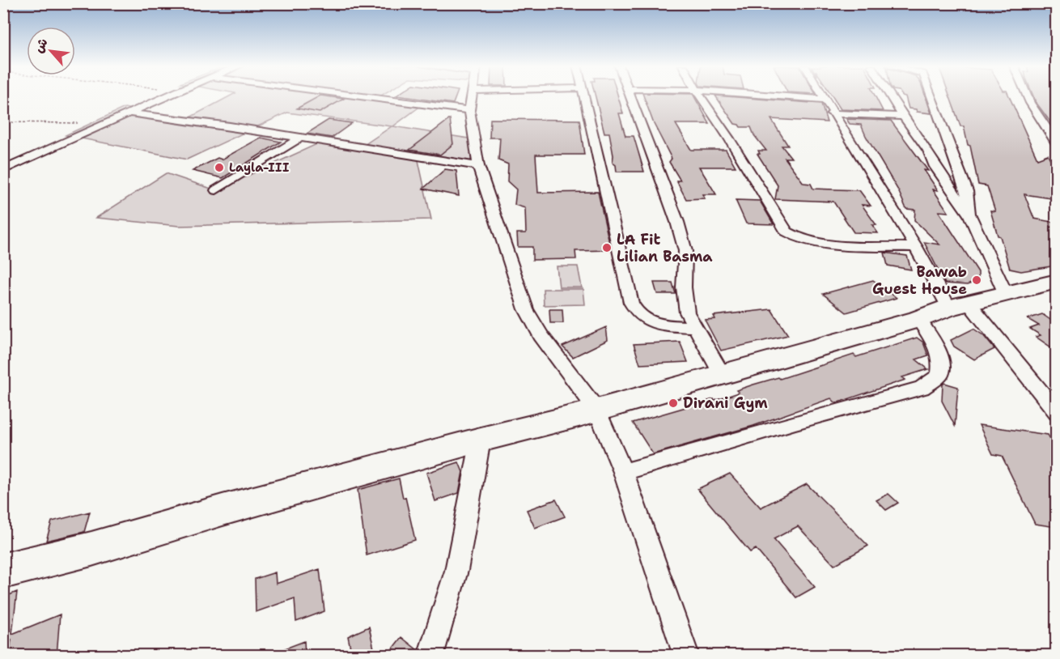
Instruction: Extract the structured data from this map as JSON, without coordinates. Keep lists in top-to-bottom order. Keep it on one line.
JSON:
{"places":["Layla-III","LA Fit Lilian Basma","Bawab Guest House","Dirani Gym"],"north":"top left"}
